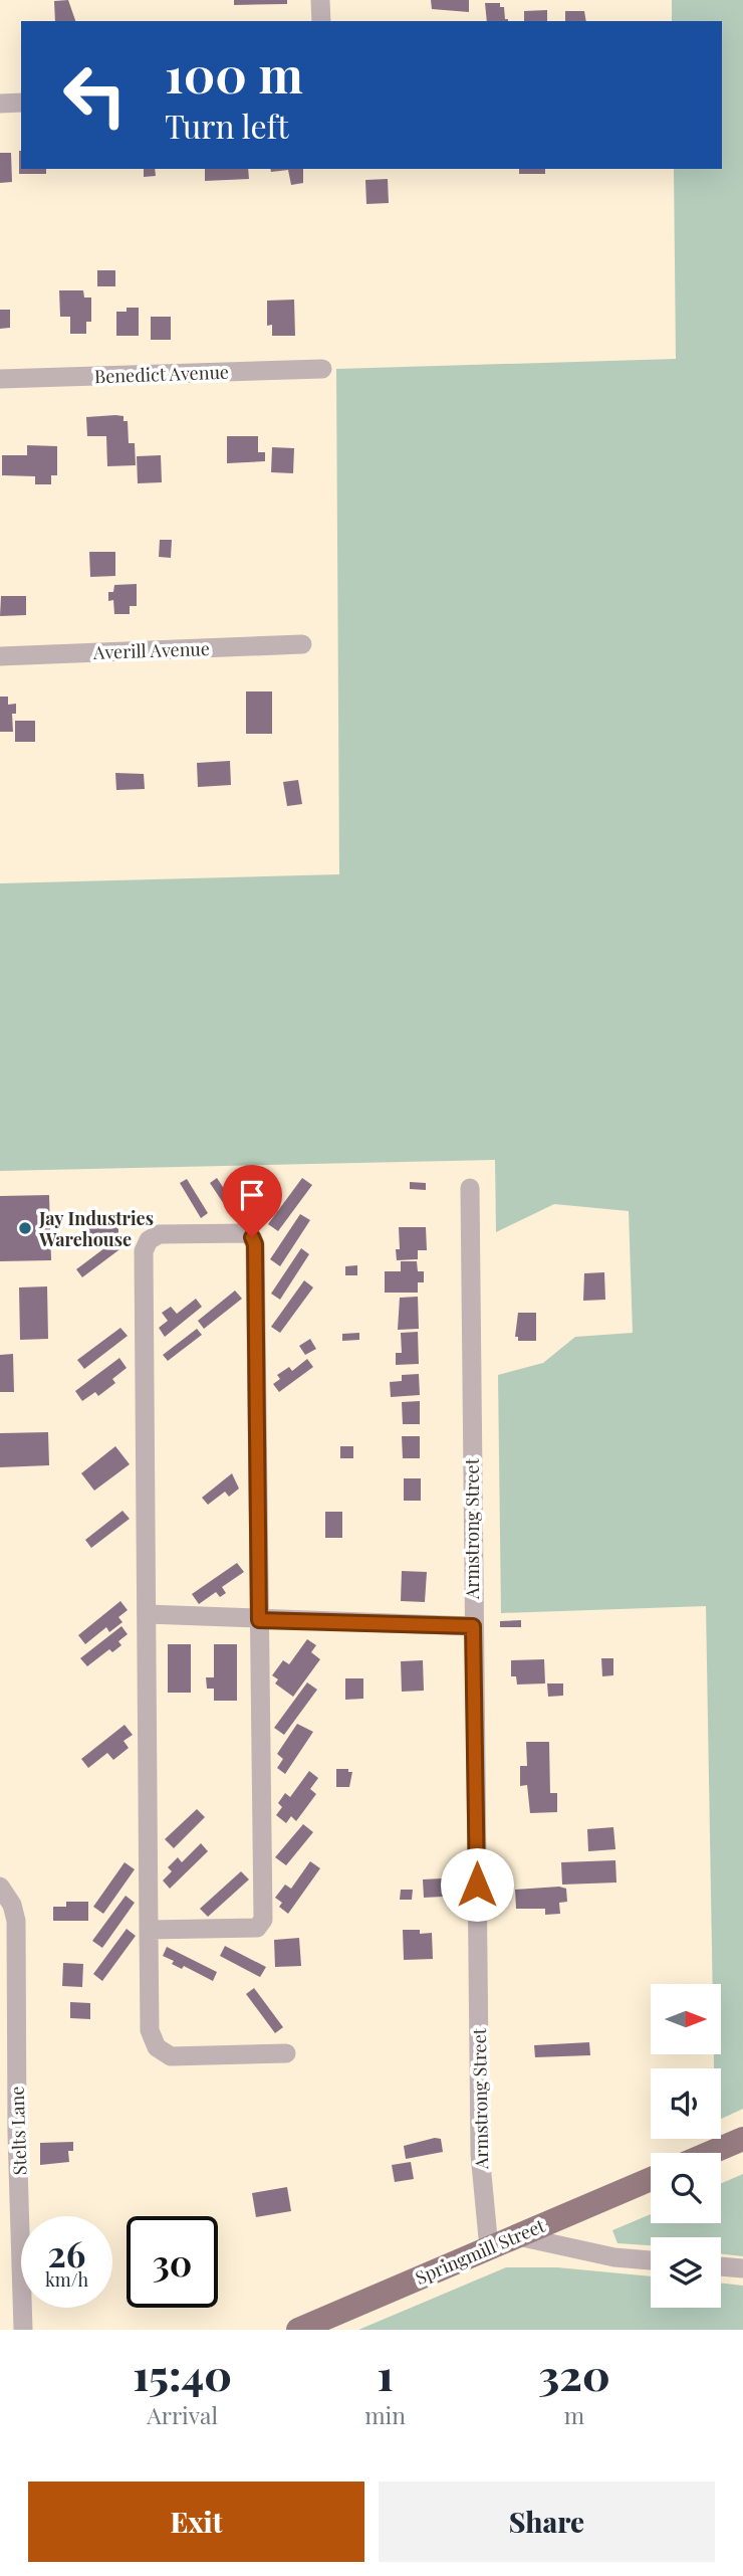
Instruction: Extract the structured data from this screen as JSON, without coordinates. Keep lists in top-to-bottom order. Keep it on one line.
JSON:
{"streets":{"main road":["Springmill Street"],"street":["Benedict Avenue","Averill Avenue","Armstrong Street","Stelts Lane"]},"crossings":[["Armstrong Street","Springmill Street"]],"places":["Jay Industries Warehouse"],"north":"right","page":{"turn":["100 m","Turn left"],"speed":"26 km/h","limit":"30","eta":["15:40","Arrival","1","min","320","m"],"buttons":["Exit","Share"]}}
